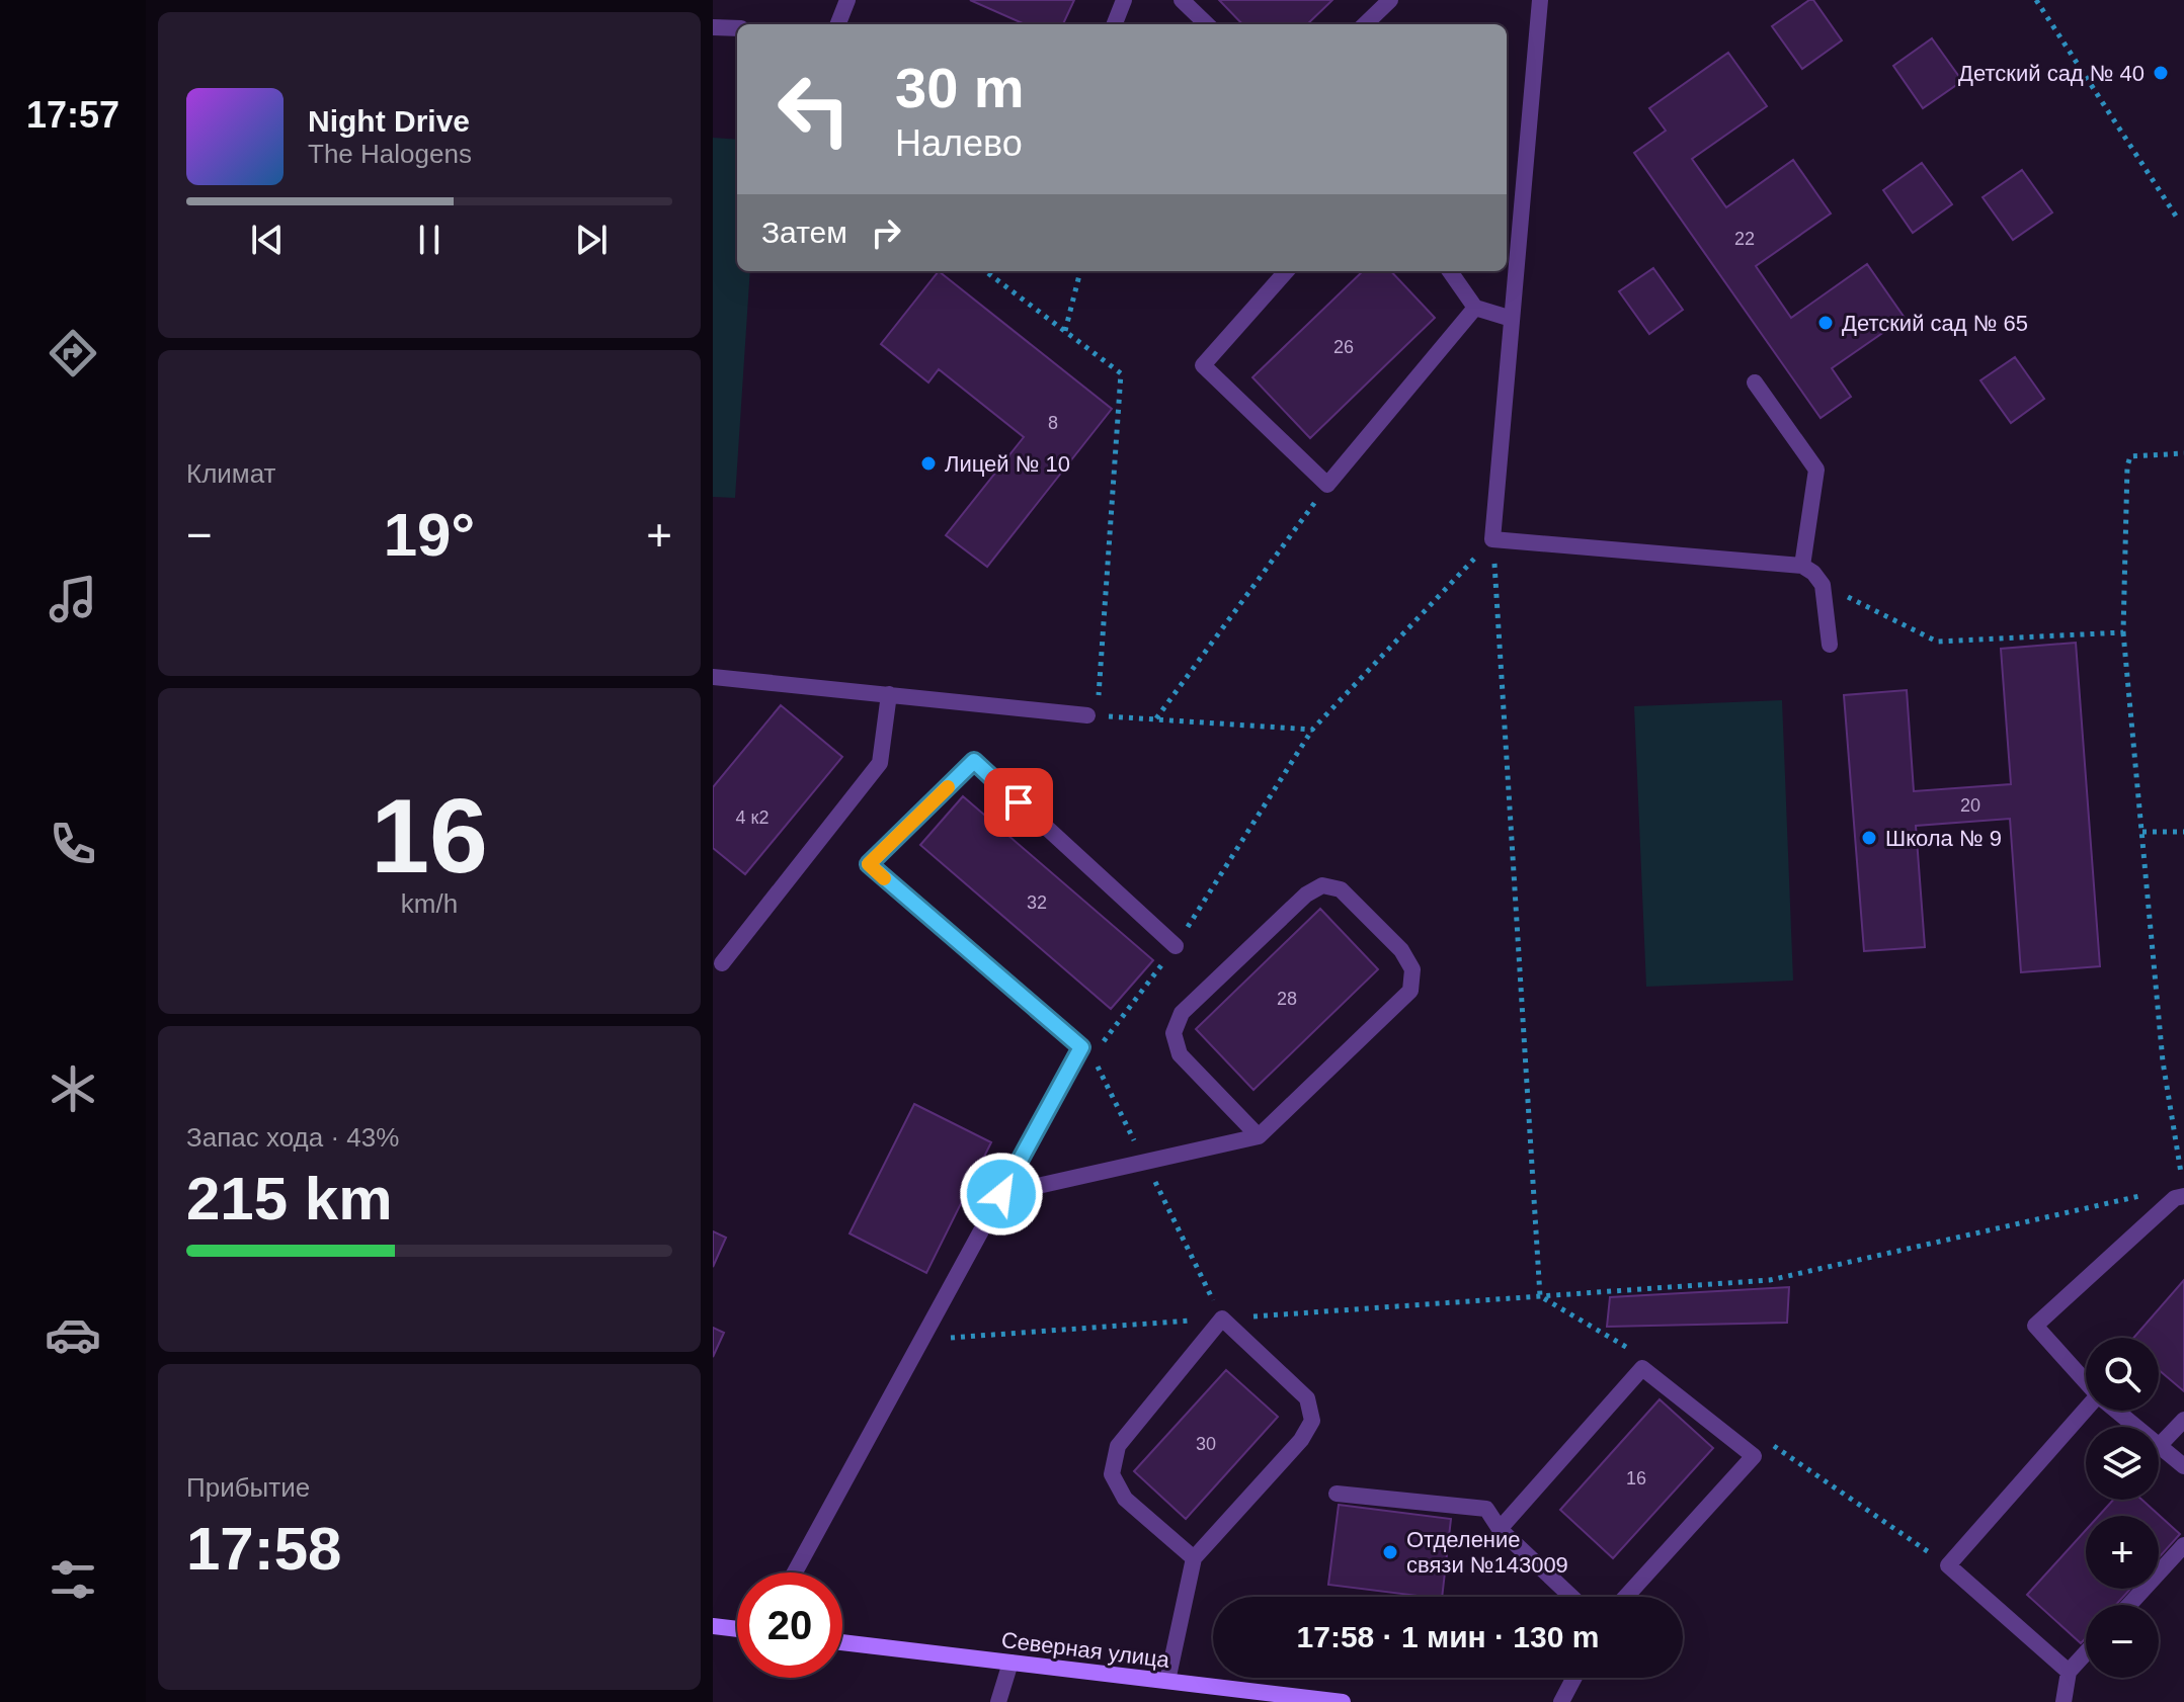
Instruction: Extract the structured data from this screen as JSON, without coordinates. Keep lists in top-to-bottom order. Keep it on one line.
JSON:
{"streets":{"street":["Северная улица"]},"places":["Детский сад № 40","Детский сад № 65","Лицей № 10","Школа № 9","Отделение связи №143009"],"house_numbers":["22","26","8","20","4 к2","32","28","30","16"],"page":{"tabs":"17:57","turn":["30 m","Налево"],"song":["Night Drive","The Halogens"],"then":"Затем","tile":["Климат",["16","km/h"],["Запас хода · 43%","215 km"],["Прибытие","17:58"]],"heat":["−","19°","+"],"map_buttons":["+","−"],"limit":"20","trip":"17:58 · 1 мин · 130 m"}}
